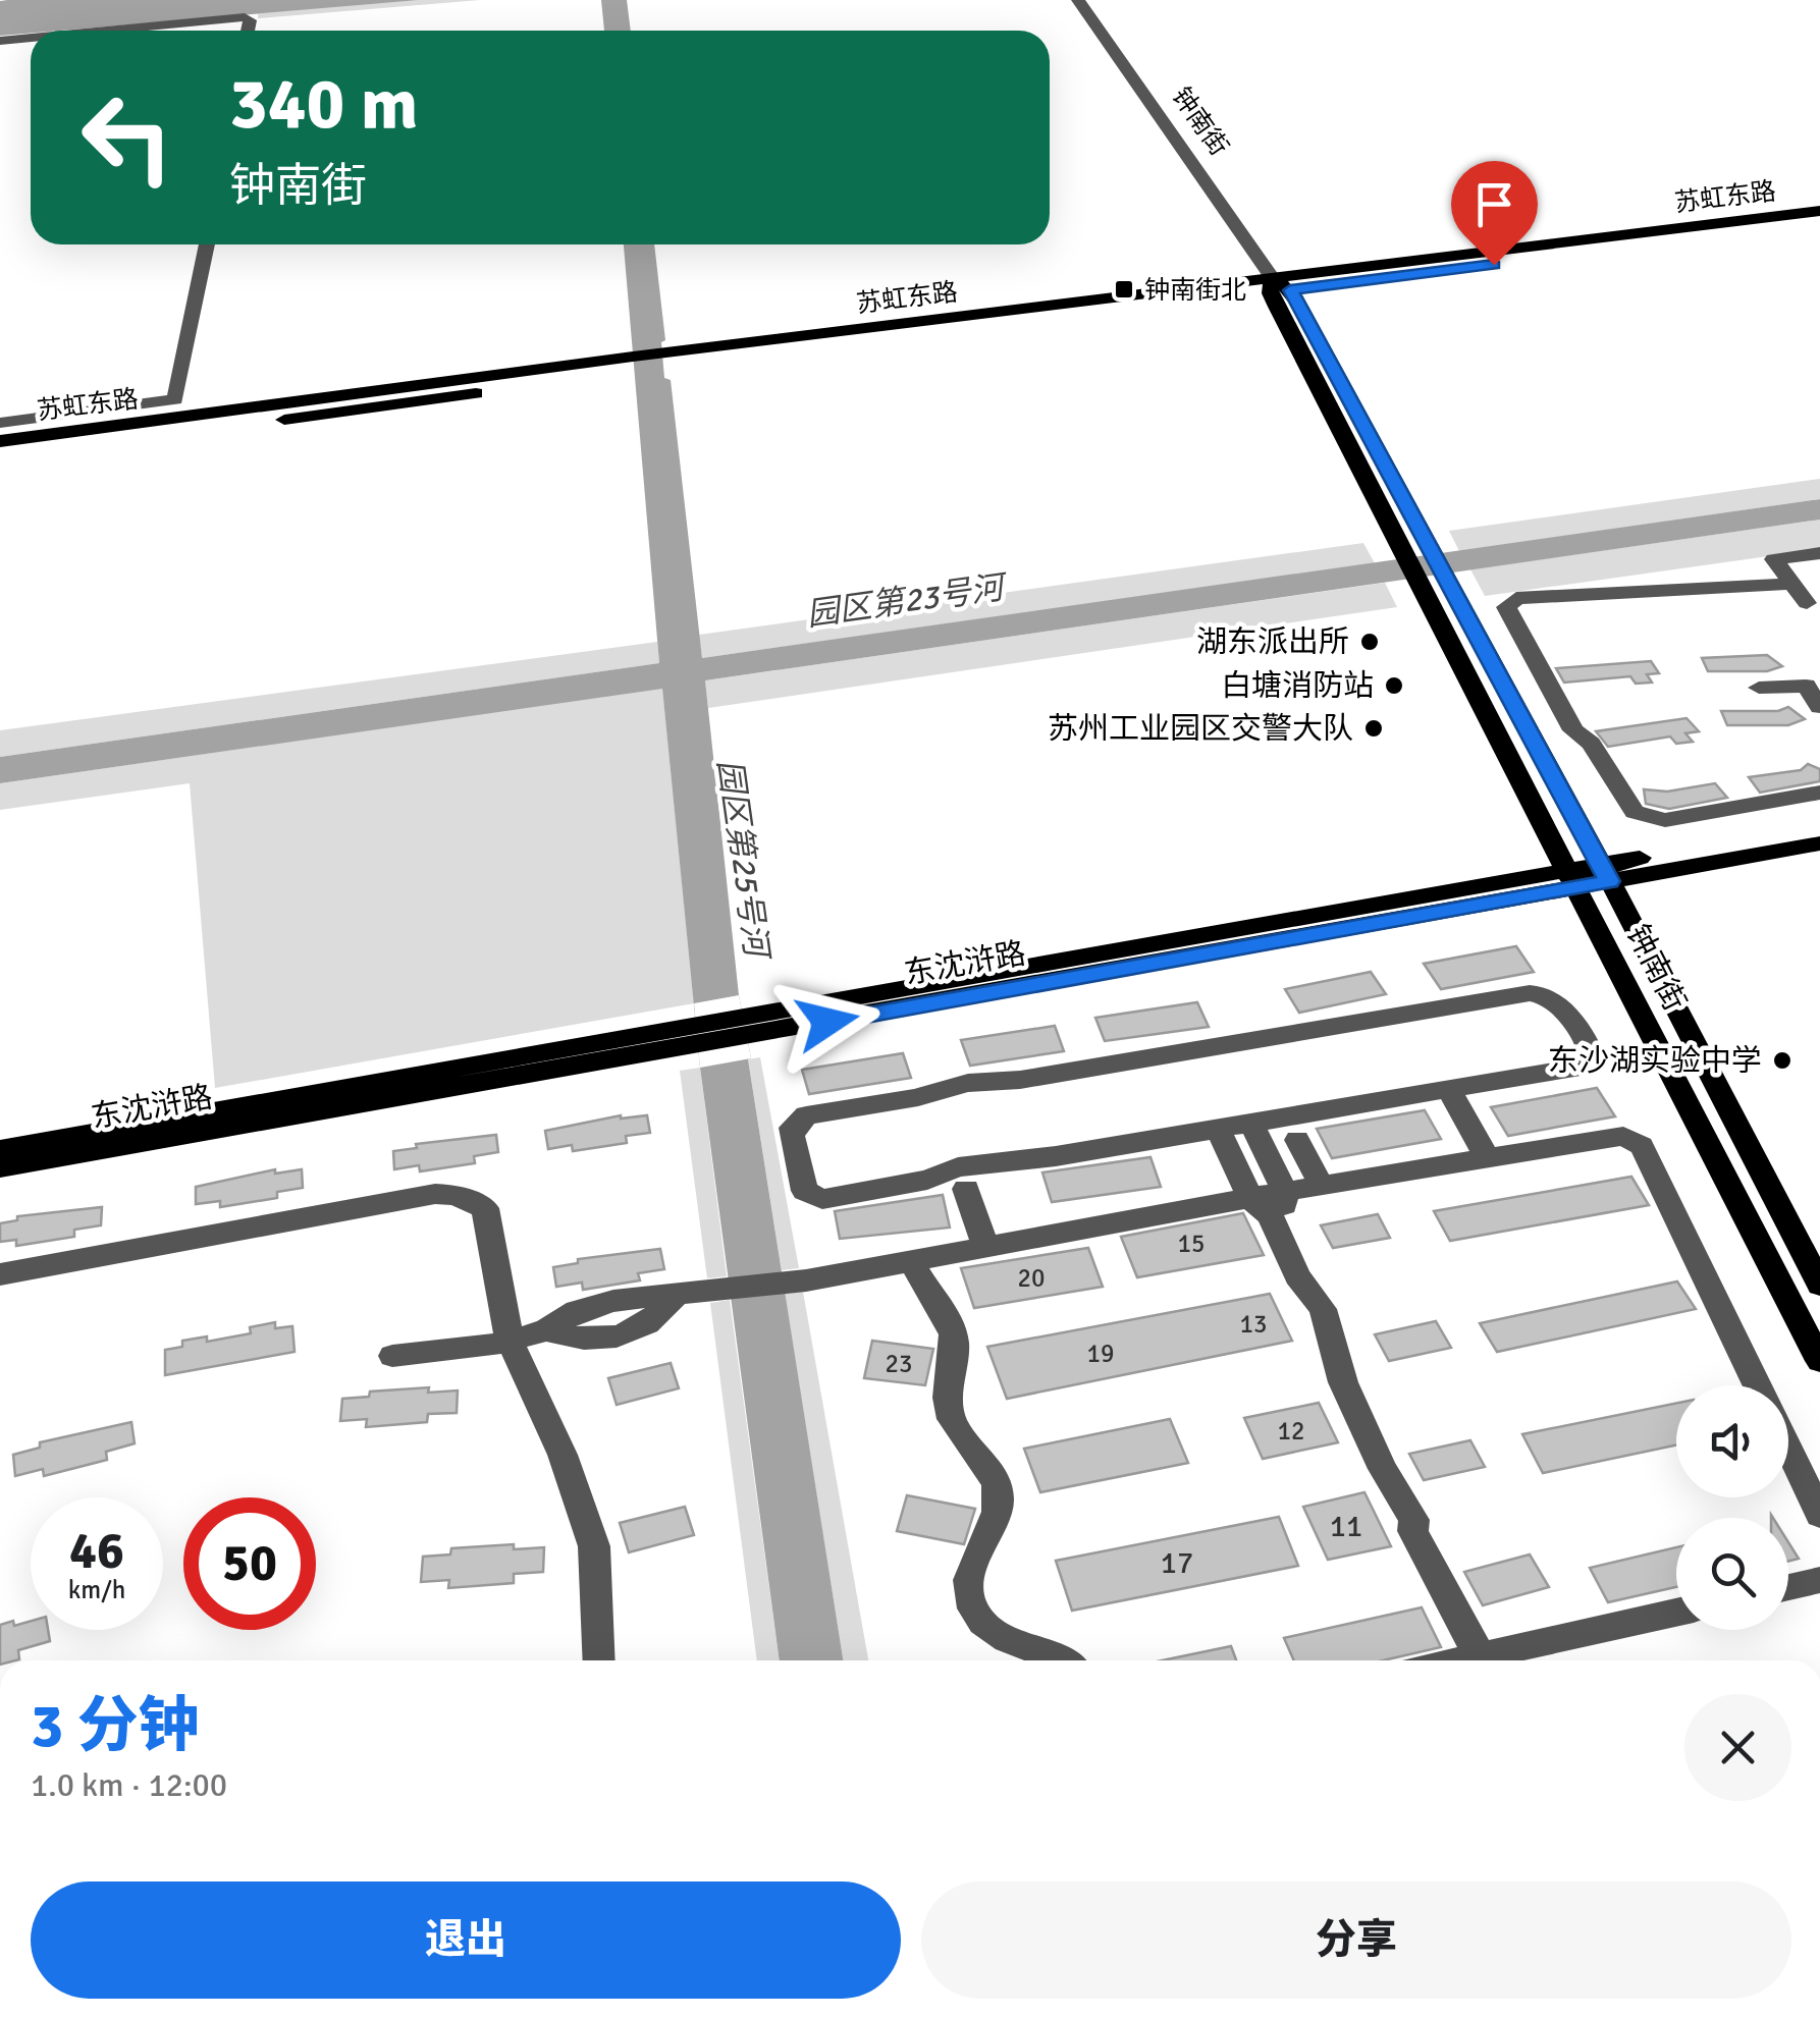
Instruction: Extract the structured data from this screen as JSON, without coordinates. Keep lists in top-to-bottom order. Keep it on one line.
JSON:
{"streets":{"main road":["钟南街","苏虹东路","东沈浒路"]},"crossings":[["钟南街","苏虹东路"],["钟南街","东沈浒路"]],"water":["园区第23号河","园区第25号河"],"places":{"transit":["钟南街北"],"other":["湖东派出所","白塘消防站","苏州工业园区交警大队","东沙湖实验中学"]},"house_numbers":["15","20","13","19","23","12","11","17"],"page":{"turn":["340 m","钟南街"],"speed":"46 km/h","limit":"50","heading":["3 分钟","1.0 km · 12:00"],"buttons":["退出","分享"]}}
